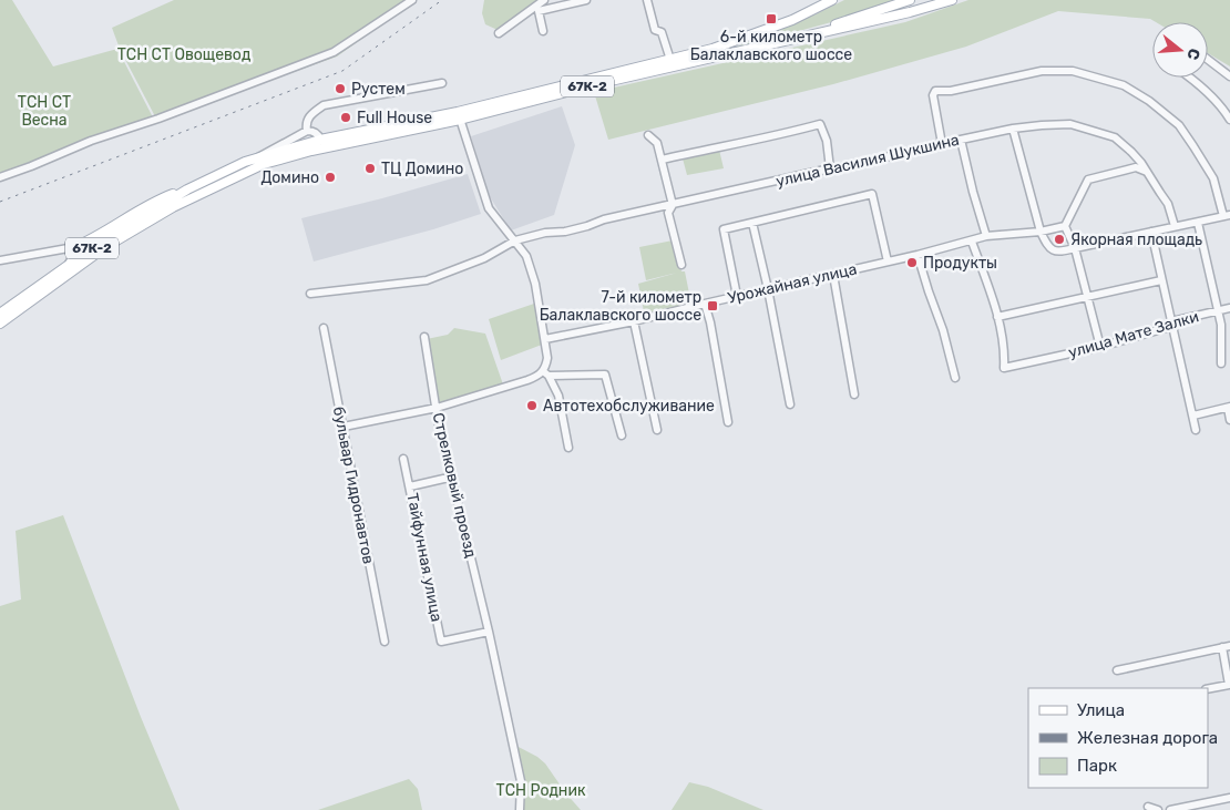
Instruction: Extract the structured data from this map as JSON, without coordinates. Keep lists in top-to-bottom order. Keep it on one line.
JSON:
{"streets":{"main road":["67К-2"],"street":["улица Василия Шукшина","Урожайная улица","улица Мате Залки","бульвар Гидронавтов","Стрелковый проезд","Тайфунная улица"]},"crossings":[["Стрелковый проезд","Тайфунная улица"]],"parks":["ТСН СТ Овощевод","ТСН СТ Весна","ТСН Родник"],"places":{"transit":["6-й километр Балаклавского шоccе","7-й километр Балаклавского шоссе"],"other":["Рустем","Full House","ТЦ Домино","Домино","Якорная площадь","Продукты","Автотехобслуживание"]},"legend":["Улица","Железная дорога","Парк"],"north":"right"}
